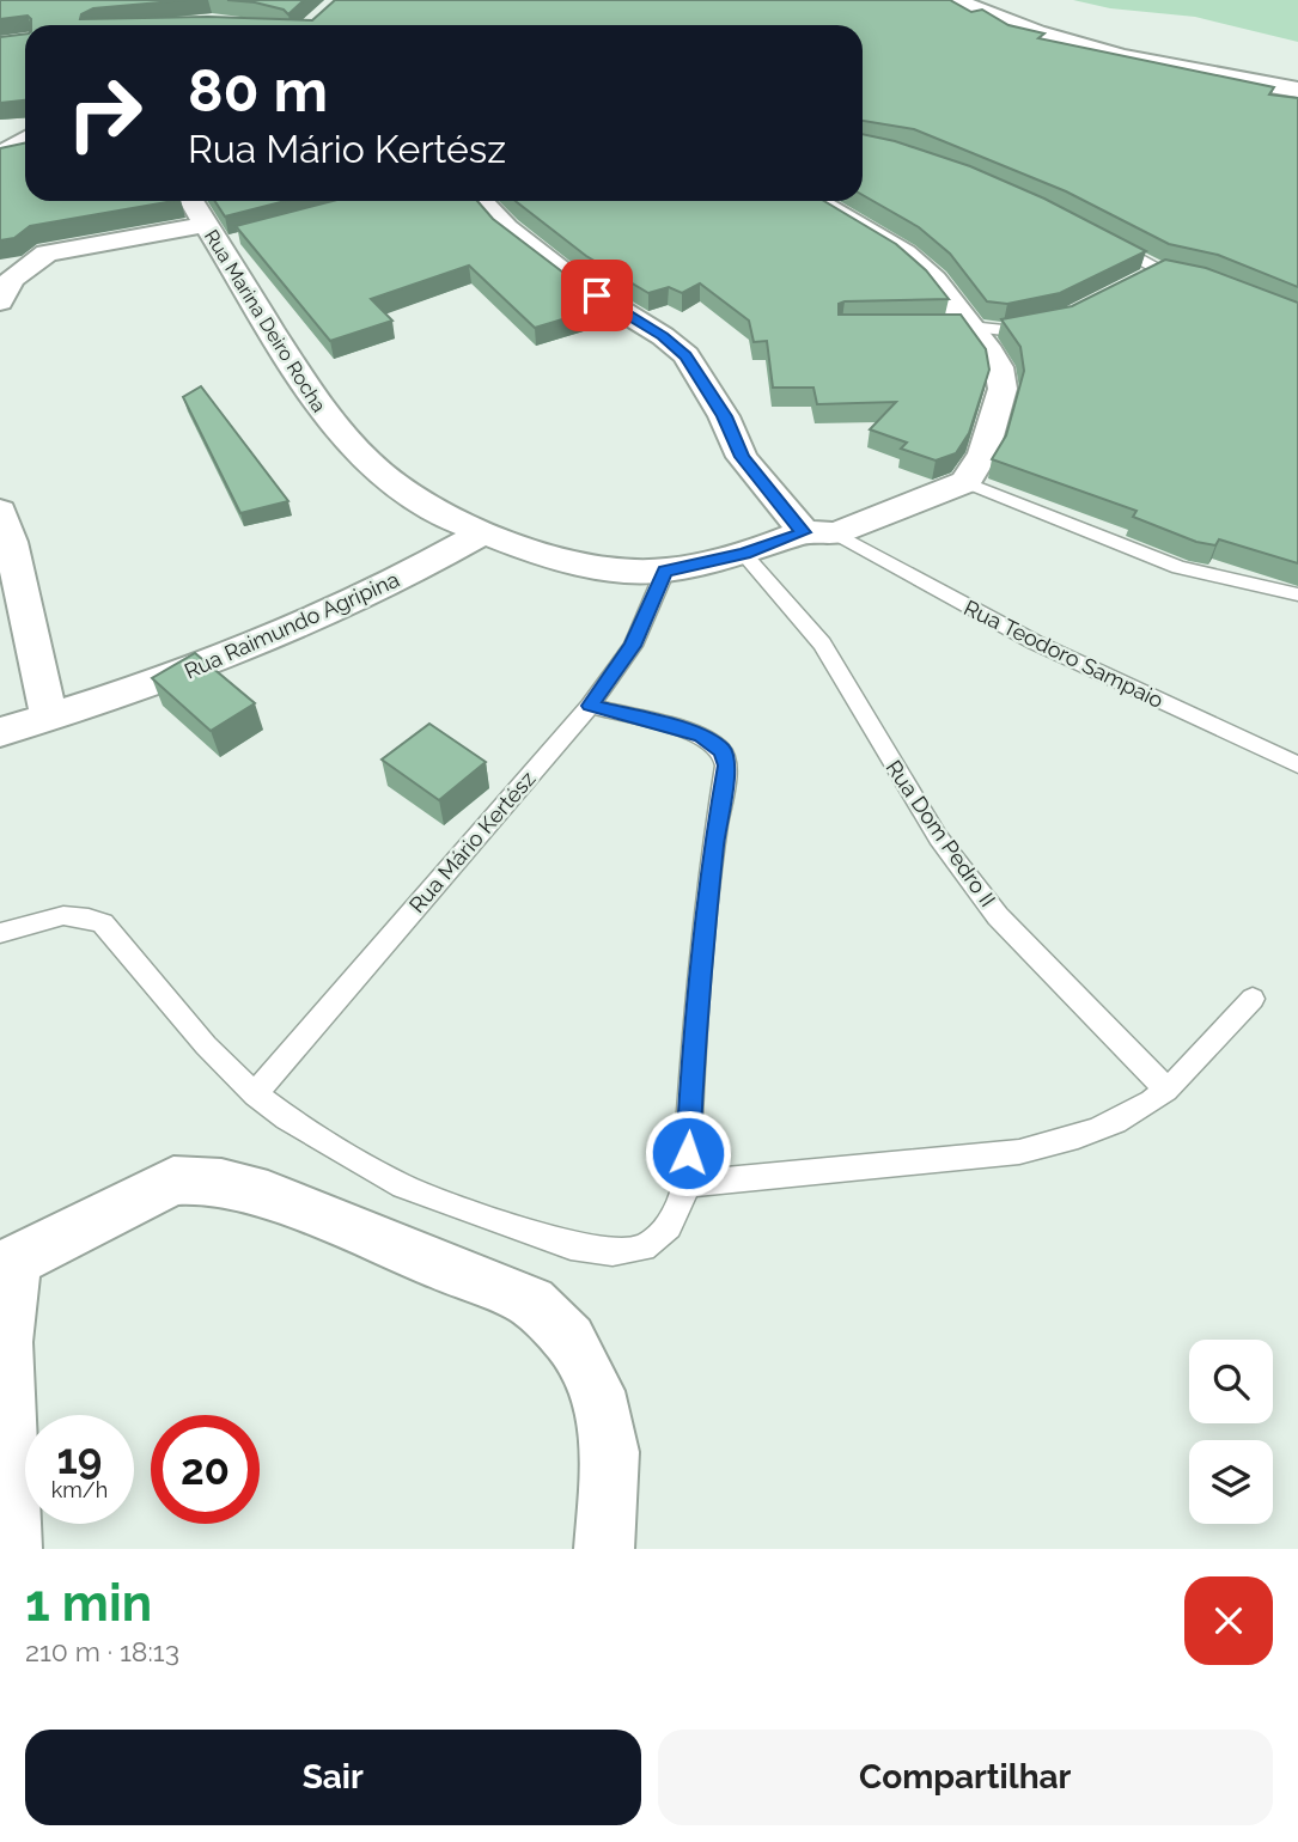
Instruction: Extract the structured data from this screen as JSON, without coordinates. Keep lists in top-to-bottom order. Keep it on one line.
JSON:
{"streets":{"street":["Rua Marina Deiro Rocha","Rua Raimundo Agripina"],"lane":["Rua Teodoro Sampaio","Rua Dom Pedro II","Rua Mário Kertész"]},"crossings":[["Rua Marina Deiro Rocha","Rua Raimundo Agripina"],["Rua Marina Deiro Rocha","Rua Teodoro Sampaio"],["Rua Marina Deiro Rocha","Rua Dom Pedro II"],["Rua Marina Deiro Rocha","Rua Mário Kertész"]],"page":{"turn":["80 m","Rua Mário Kertész"],"speed":"19 km/h","limit":"20","heading":["1 min","210 m · 18:13"],"buttons":["Sair","Compartilhar"]}}
